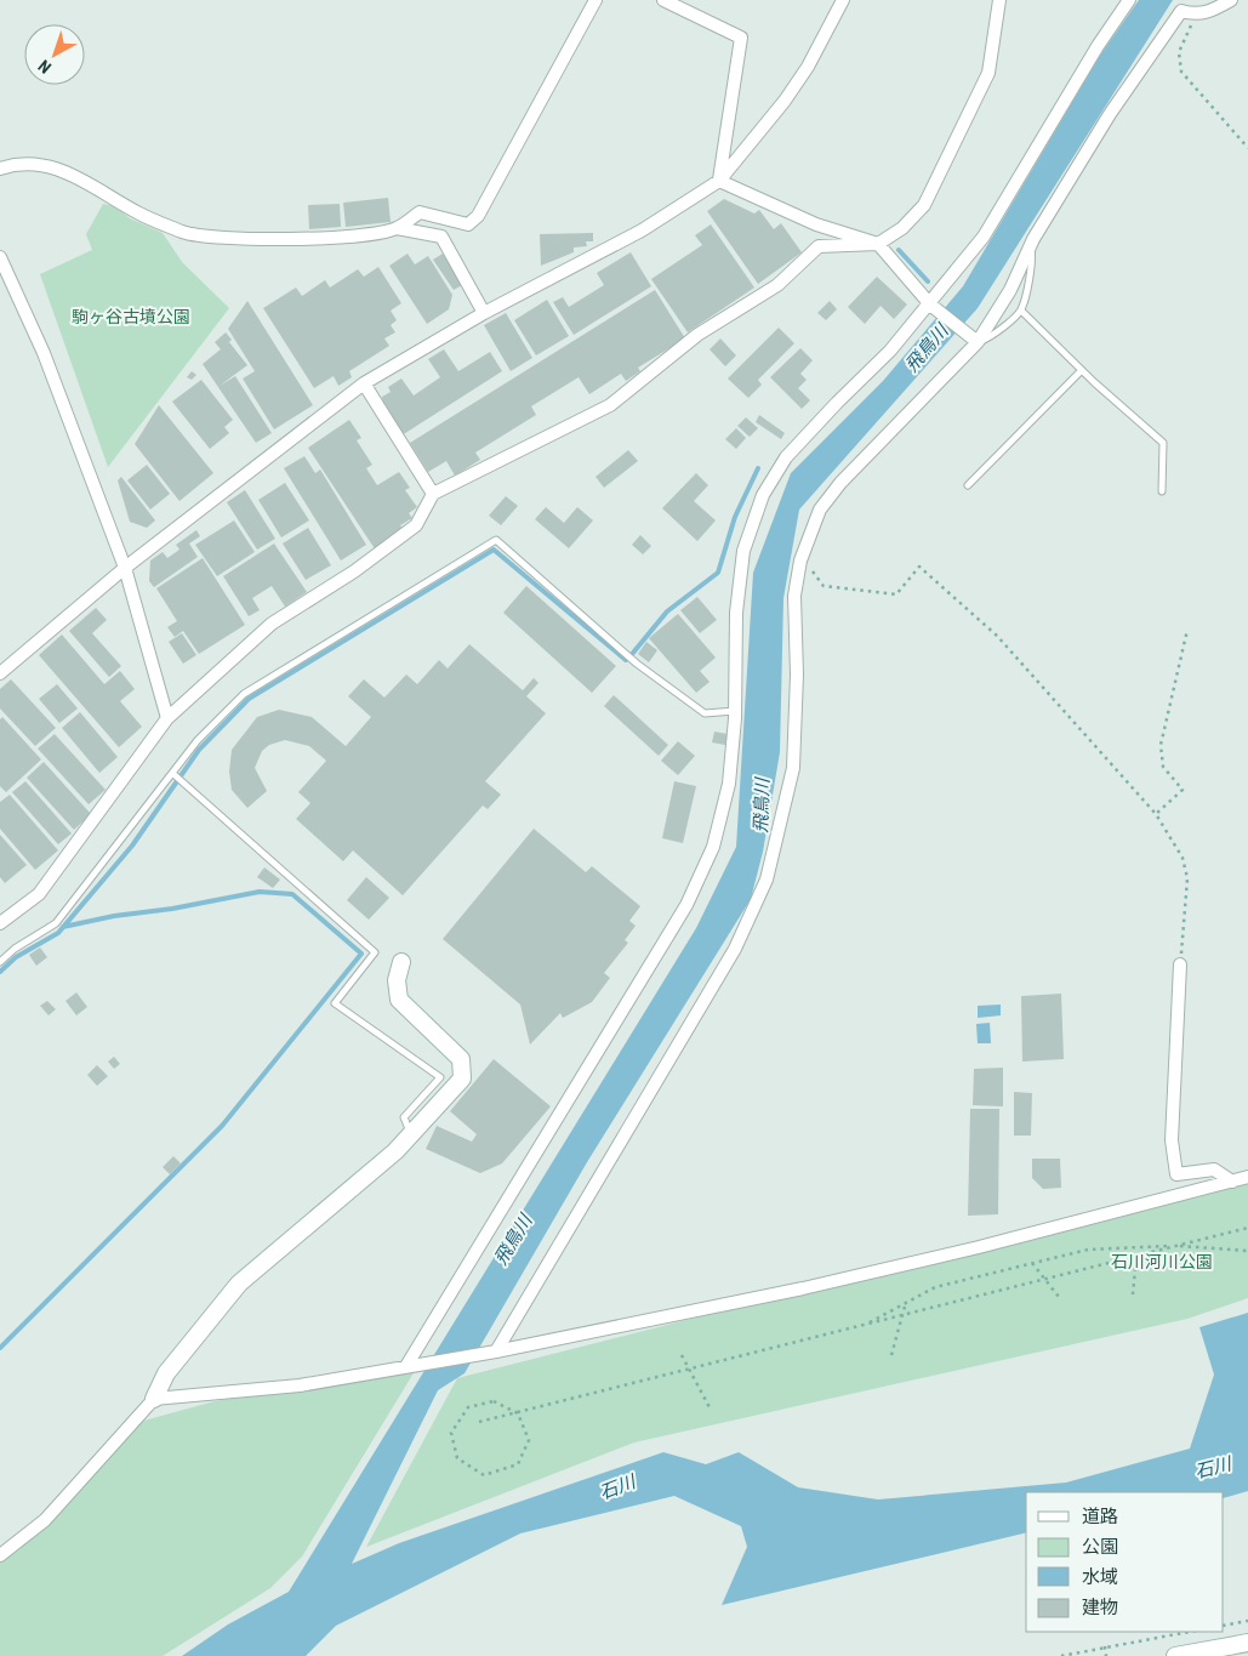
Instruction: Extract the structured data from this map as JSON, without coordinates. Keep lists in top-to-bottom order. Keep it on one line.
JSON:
{"water":["飛鳥川","石川"],"parks":["駒ヶ谷古墳公園","石川河川公園"],"legend":["道路","公園","水域","建物"],"north":"bottom left"}
